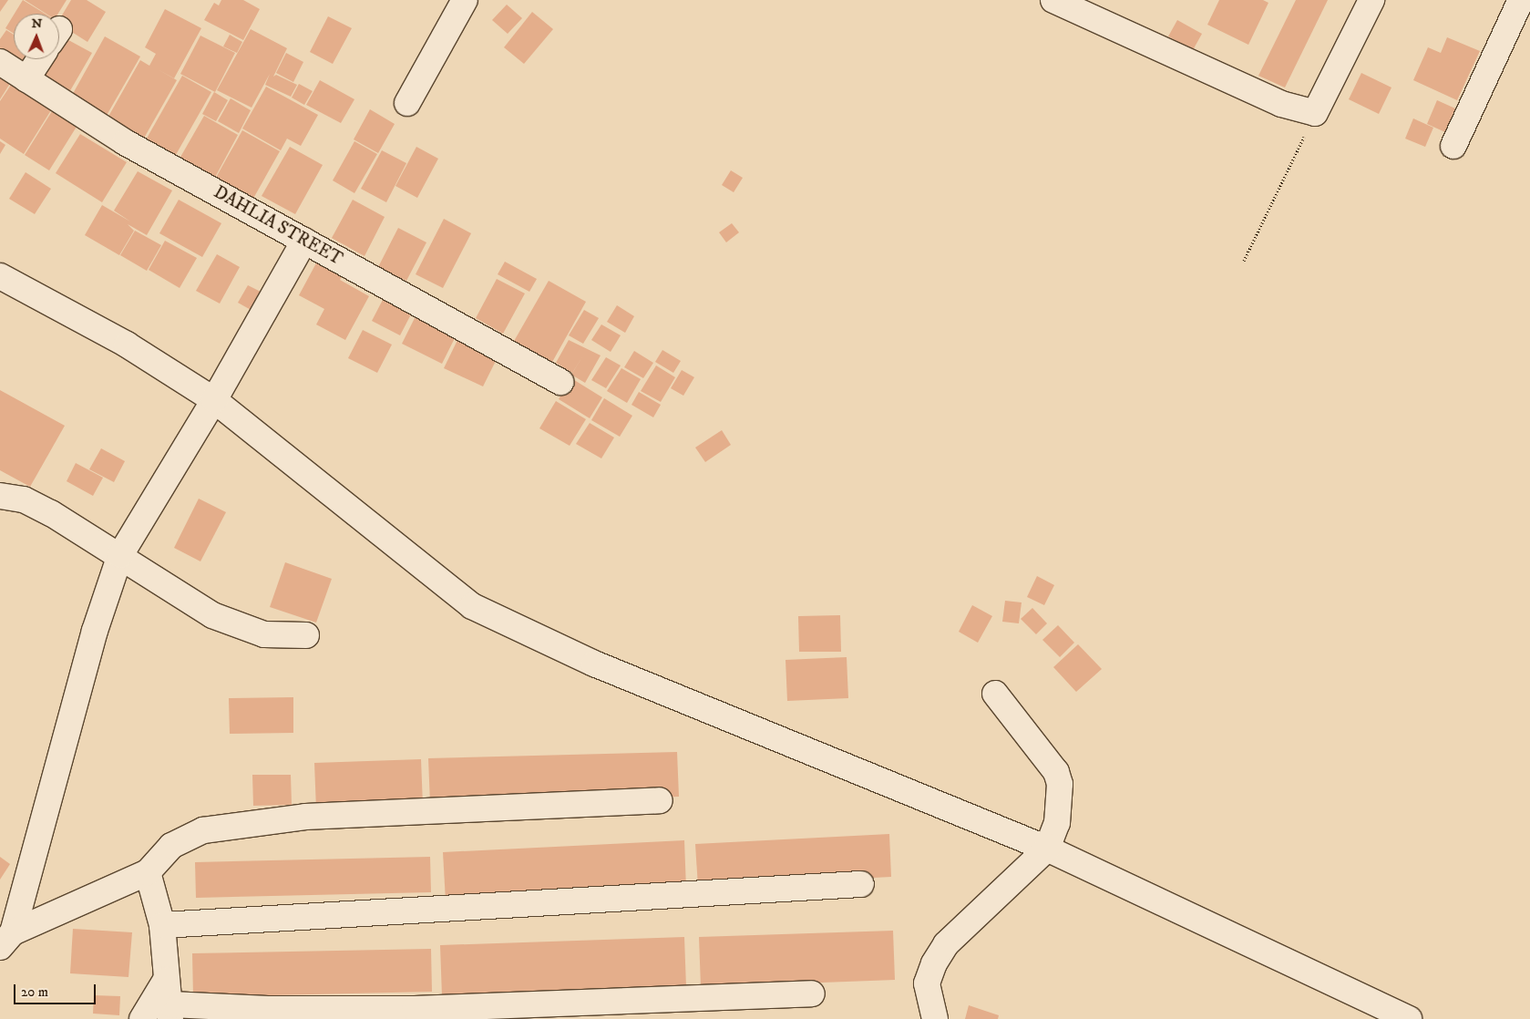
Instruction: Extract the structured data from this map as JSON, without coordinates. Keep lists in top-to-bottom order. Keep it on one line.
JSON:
{"streets":{"street":["DAHLIA STREET"]},"scale_bar":"20 m","north":"top"}
